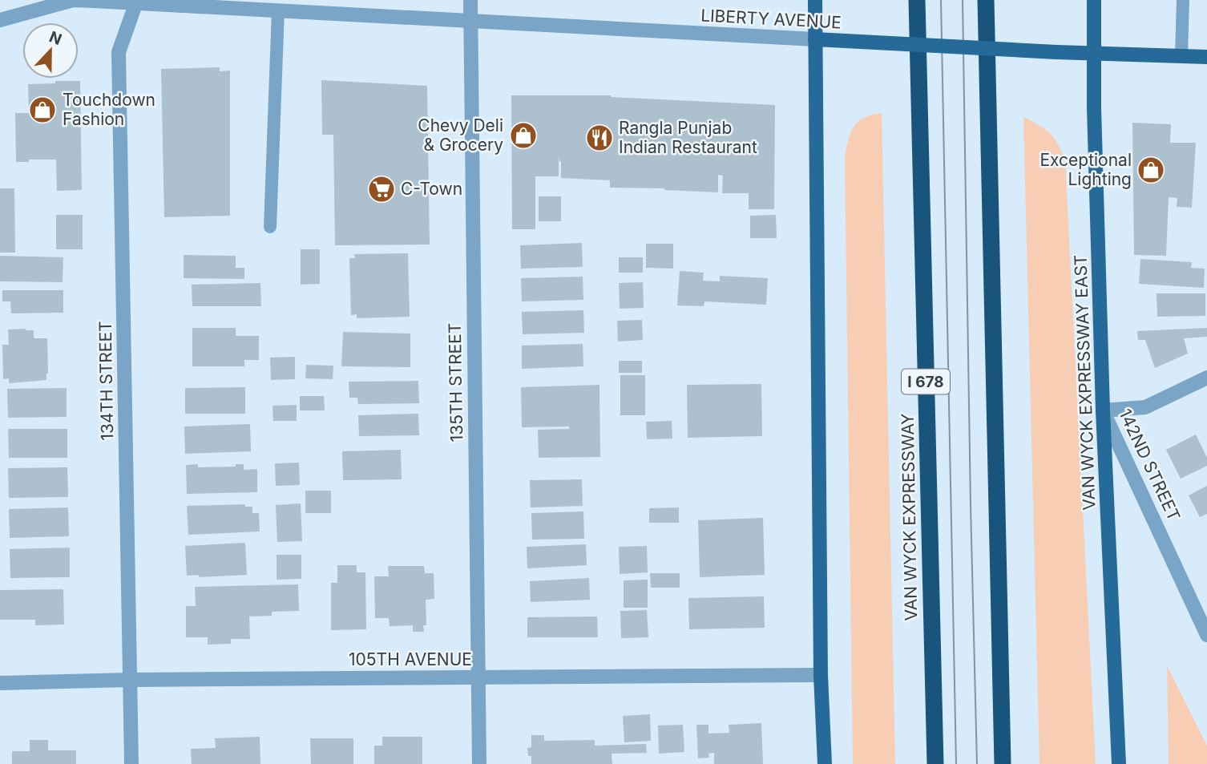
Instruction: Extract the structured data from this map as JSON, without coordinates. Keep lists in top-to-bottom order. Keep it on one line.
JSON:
{"streets":{"highway":["I 678","VAN WYCK EXPRESSWAY"],"main road":["LIBERTY AVENUE","VAN WYCK EXPRESSWAY EAST"],"street":["134TH STREET","135TH STREET","142ND STREET","105TH AVENUE"]},"crossings":[["LIBERTY AVENUE","134TH STREET"],["LIBERTY AVENUE","135TH STREET"],["LIBERTY AVENUE","VAN WYCK EXPRESSWAY EAST"],["134TH STREET","105TH AVENUE"],["135TH STREET","105TH AVENUE"],["VAN WYCK EXPRESSWAY EAST","142ND STREET"]],"places":{"shop":["Touchdown Fashion","Chevy Deli & Grocery","Exceptional Lighting"],"restaurant":["Rangla Punjab Indian Restaurant"],"supermarket":["C-Town"]},"north":"top"}
